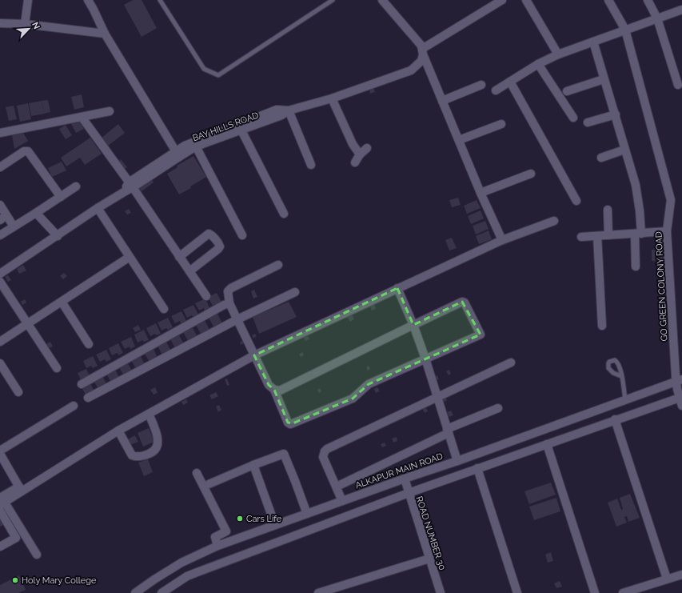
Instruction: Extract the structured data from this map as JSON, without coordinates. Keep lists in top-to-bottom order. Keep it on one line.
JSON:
{"streets":{"street":["BAY HILLS ROAD","GO GREEN COLONY ROAD","ALKAPUR MAIN ROAD","ROAD NUMBER 30"]},"crossings":[["GO GREEN COLONY ROAD","ALKAPUR MAIN ROAD"],["ALKAPUR MAIN ROAD","ROAD NUMBER 30"]],"places":["Cars Life","Holy Mary College"],"north":"top right"}
